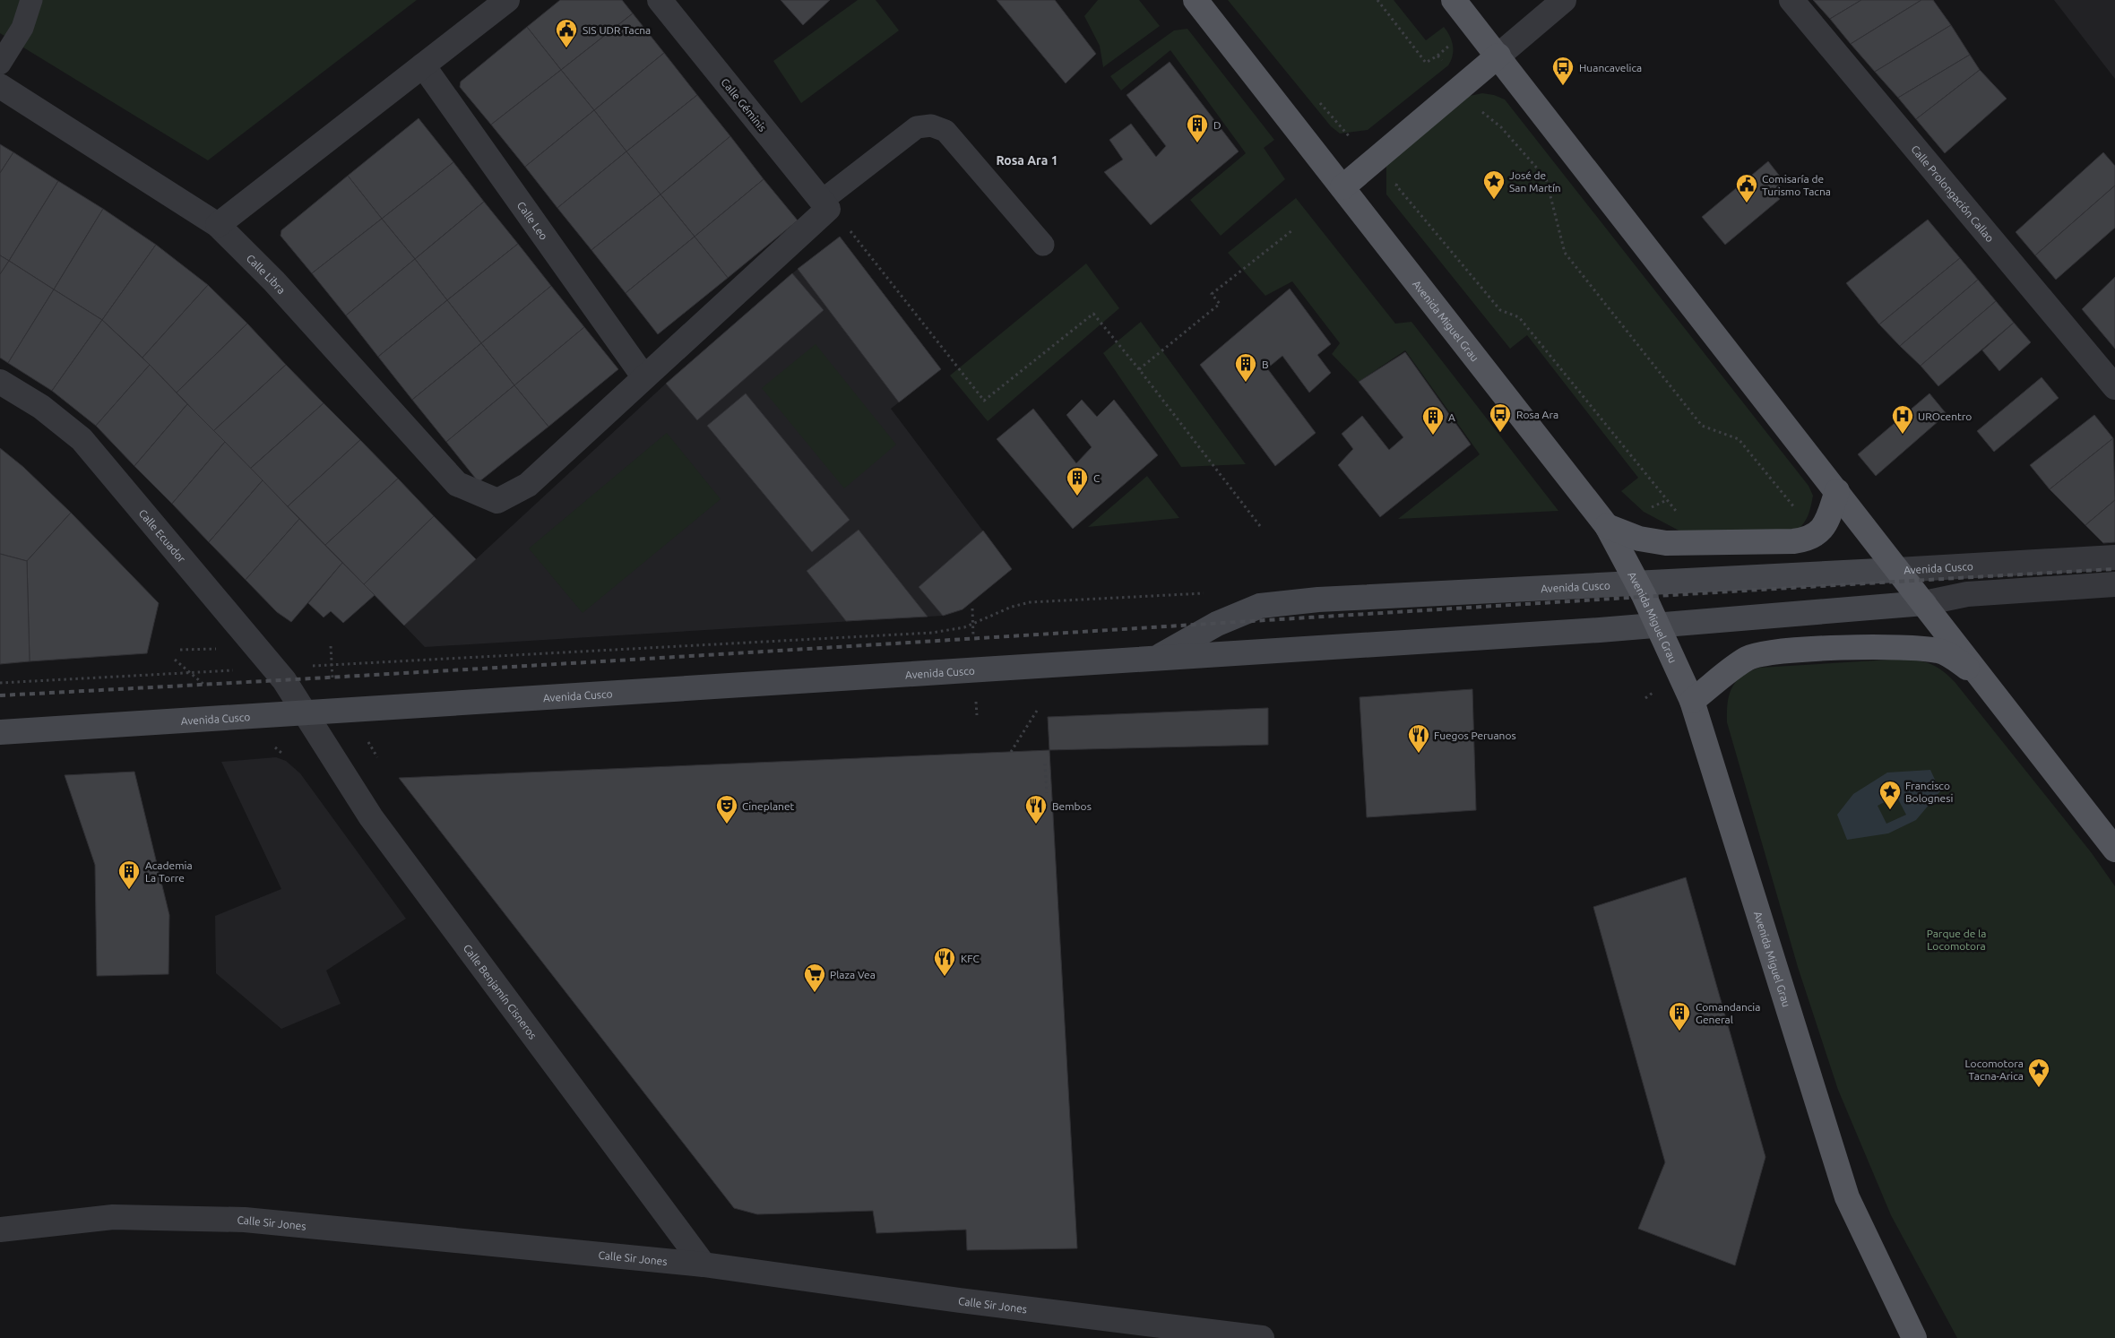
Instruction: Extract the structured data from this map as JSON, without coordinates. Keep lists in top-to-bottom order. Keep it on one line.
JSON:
{"streets":{"main road":["Avenida Miguel Grau","Avenida Cusco"],"street":["Calle Géminis","Calle Prolongación Callao","Calle Leo","Calle Libra","Calle Ecuador","Calle Benjamín Cisneros","Calle Sir Jones"]},"crossings":[["Calle Leo","Calle Libra"],["Avenida Miguel Grau","Avenida Cusco"],["Calle Ecuador","Avenida Cusco"],["Calle Ecuador","Calle Benjamín Cisneros"],["Avenida Cusco","Calle Benjamín Cisneros"],["Calle Benjamín Cisneros","Calle Sir Jones"]],"districts":["Rosa Ara 1"],"parks":["Parque de la Locomotora"],"places":{"public building":["SIS UDR Tacna","Comisaría de Turismo Tacna"],"bus stop":["Huancavelica","Rosa Ara"],"building":["D","B","A","C","Academia La Torre","Comandancia General"],"place":["José de San Martín","Francisco Bolognesi","Locomotora Tacna-Arica"],"hospital":["UROcentro"],"restaurant":["Fuegos Peruanos","Bembos","KFC"],"theatre":["Cineplanet"],"supermarket":["Plaza Vea"]}}
